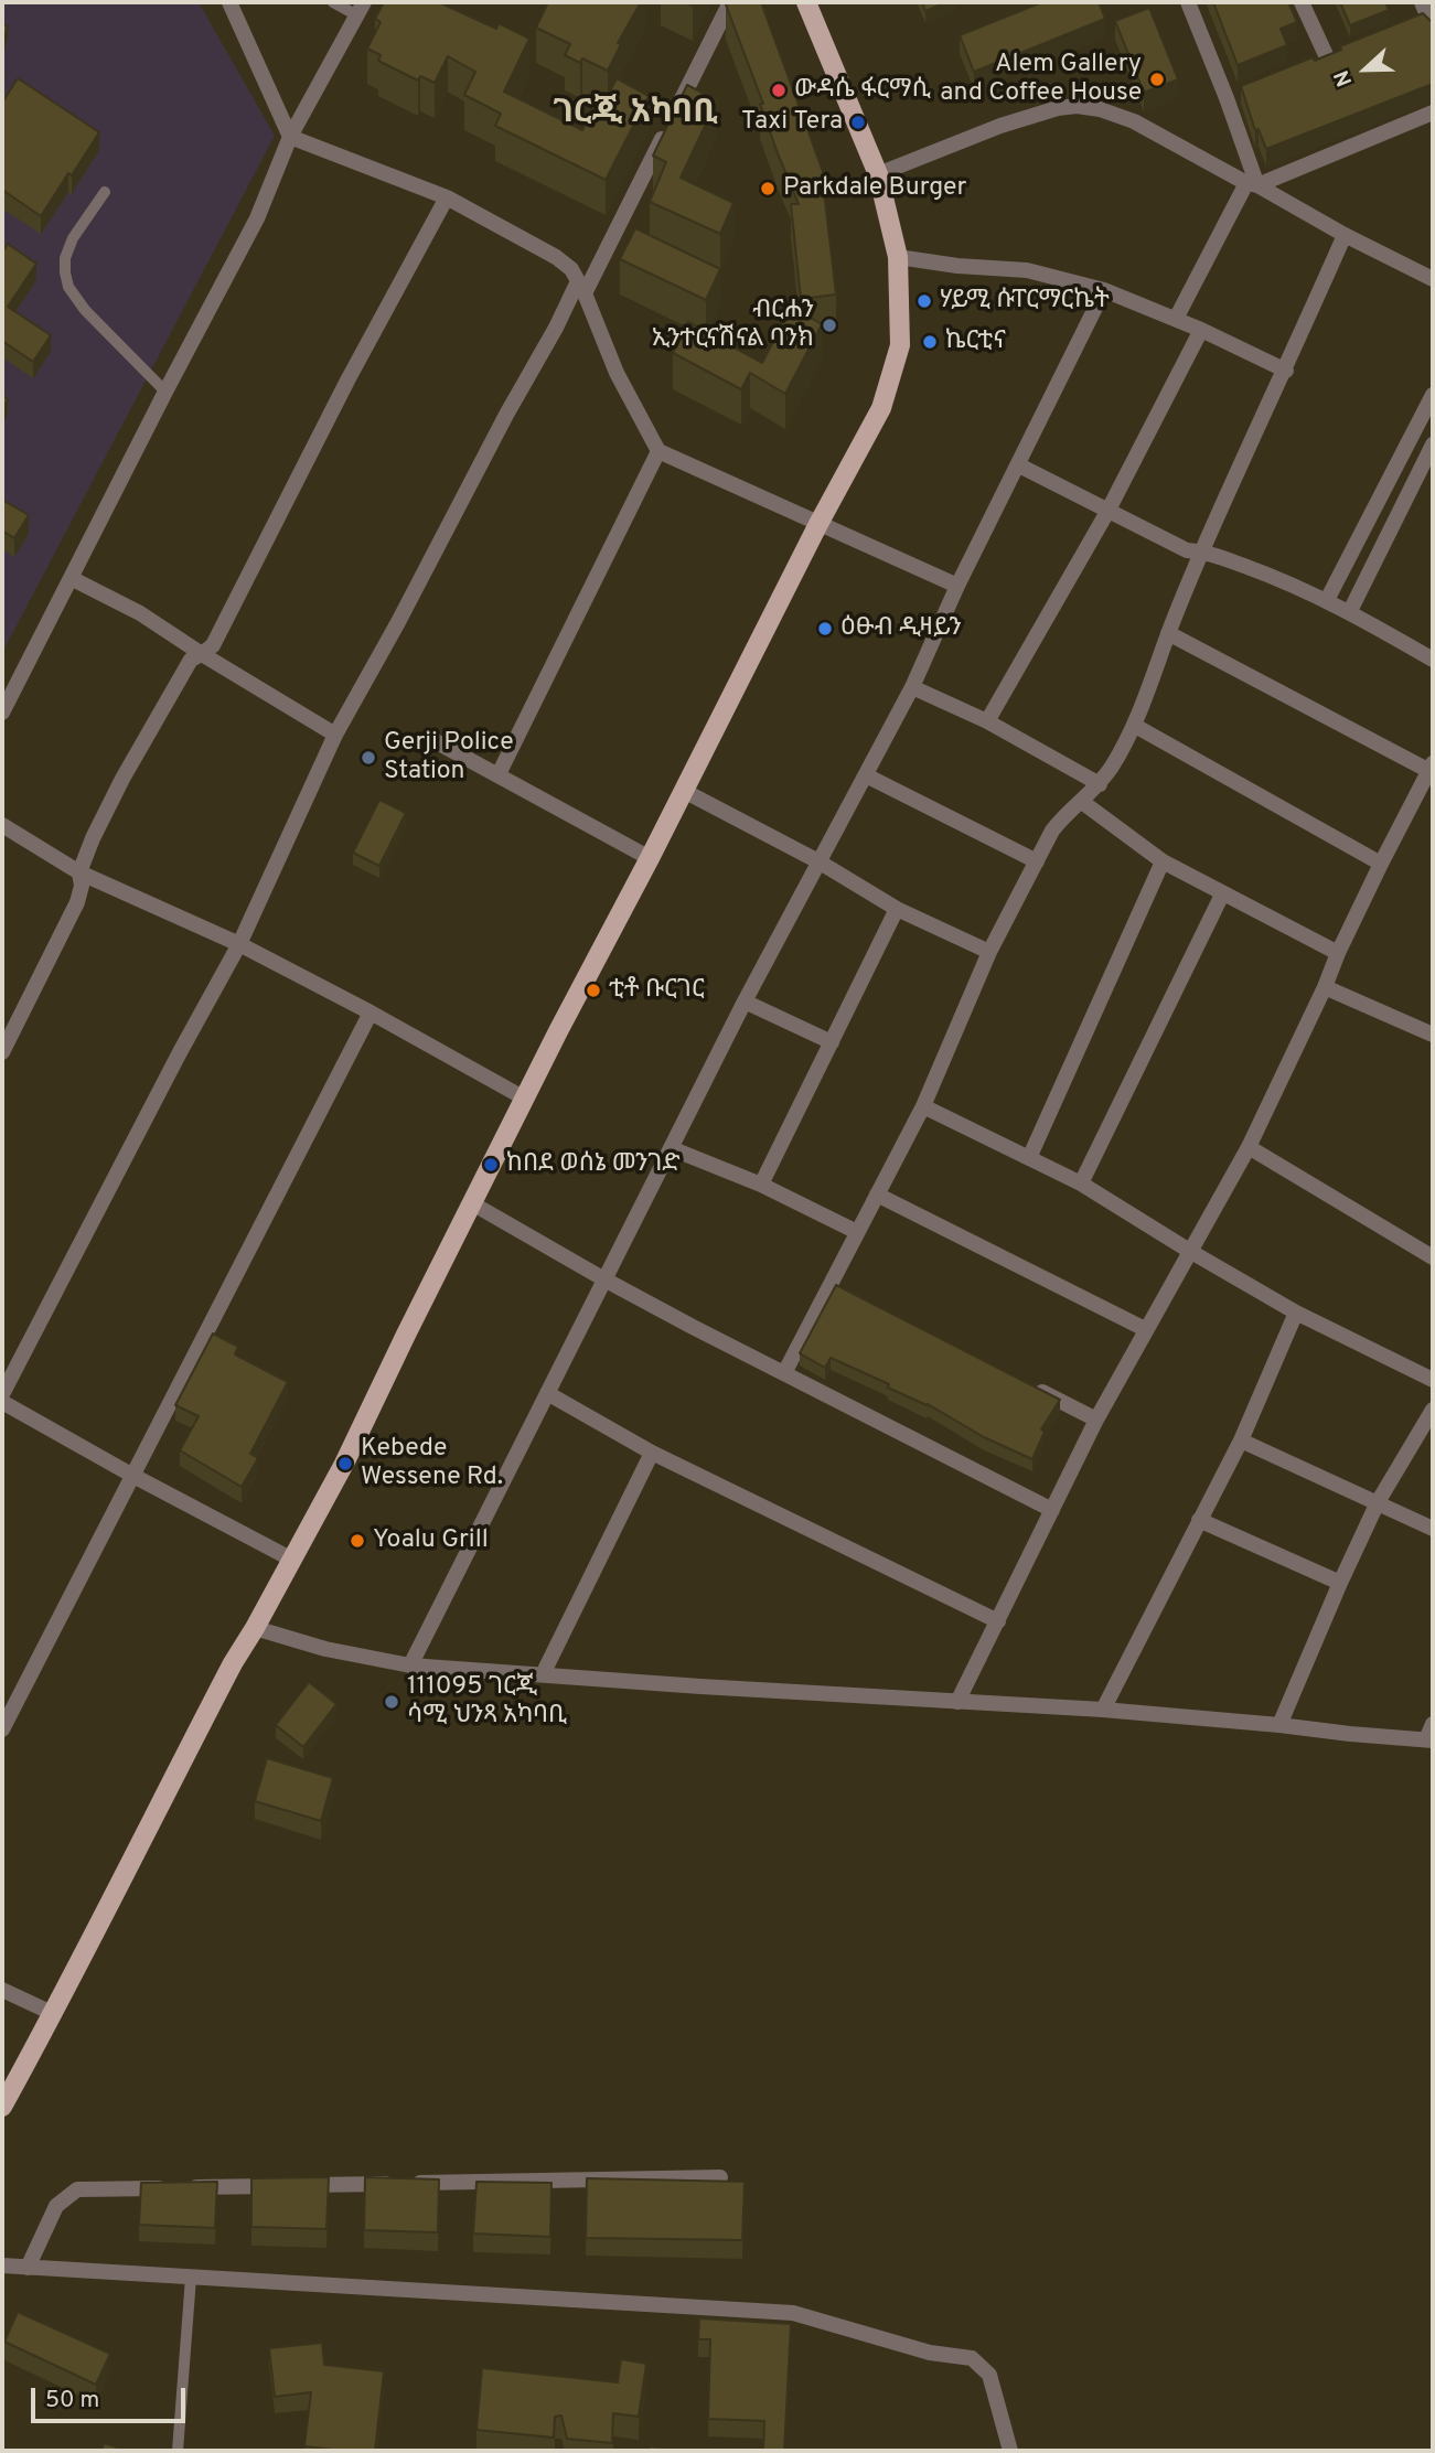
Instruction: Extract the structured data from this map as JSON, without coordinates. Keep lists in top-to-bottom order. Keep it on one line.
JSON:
{"districts":["ገርጂ አካባቢ"],"places":["Alem Gallery and Coffee House","ውዳሴ ፋርማሲ","Taxi Tera","Parkdale Burger","ሃይሚ ሱፐርማርኬት","ብርሐን ኢንተርናሽናል ባንክ","ኬርቲና","ዕፁብ ዲዛይን","Gerji Police Station","ቲቶ ቡርገር","ከበደ ወሰኔ መንገድ","Kebede Wessene Rd.","Yoalu Grill","111095 ገርጂ ሳሚ ህንጻ አካባቢ"],"scale_bar":"50 m","north":"left"}
